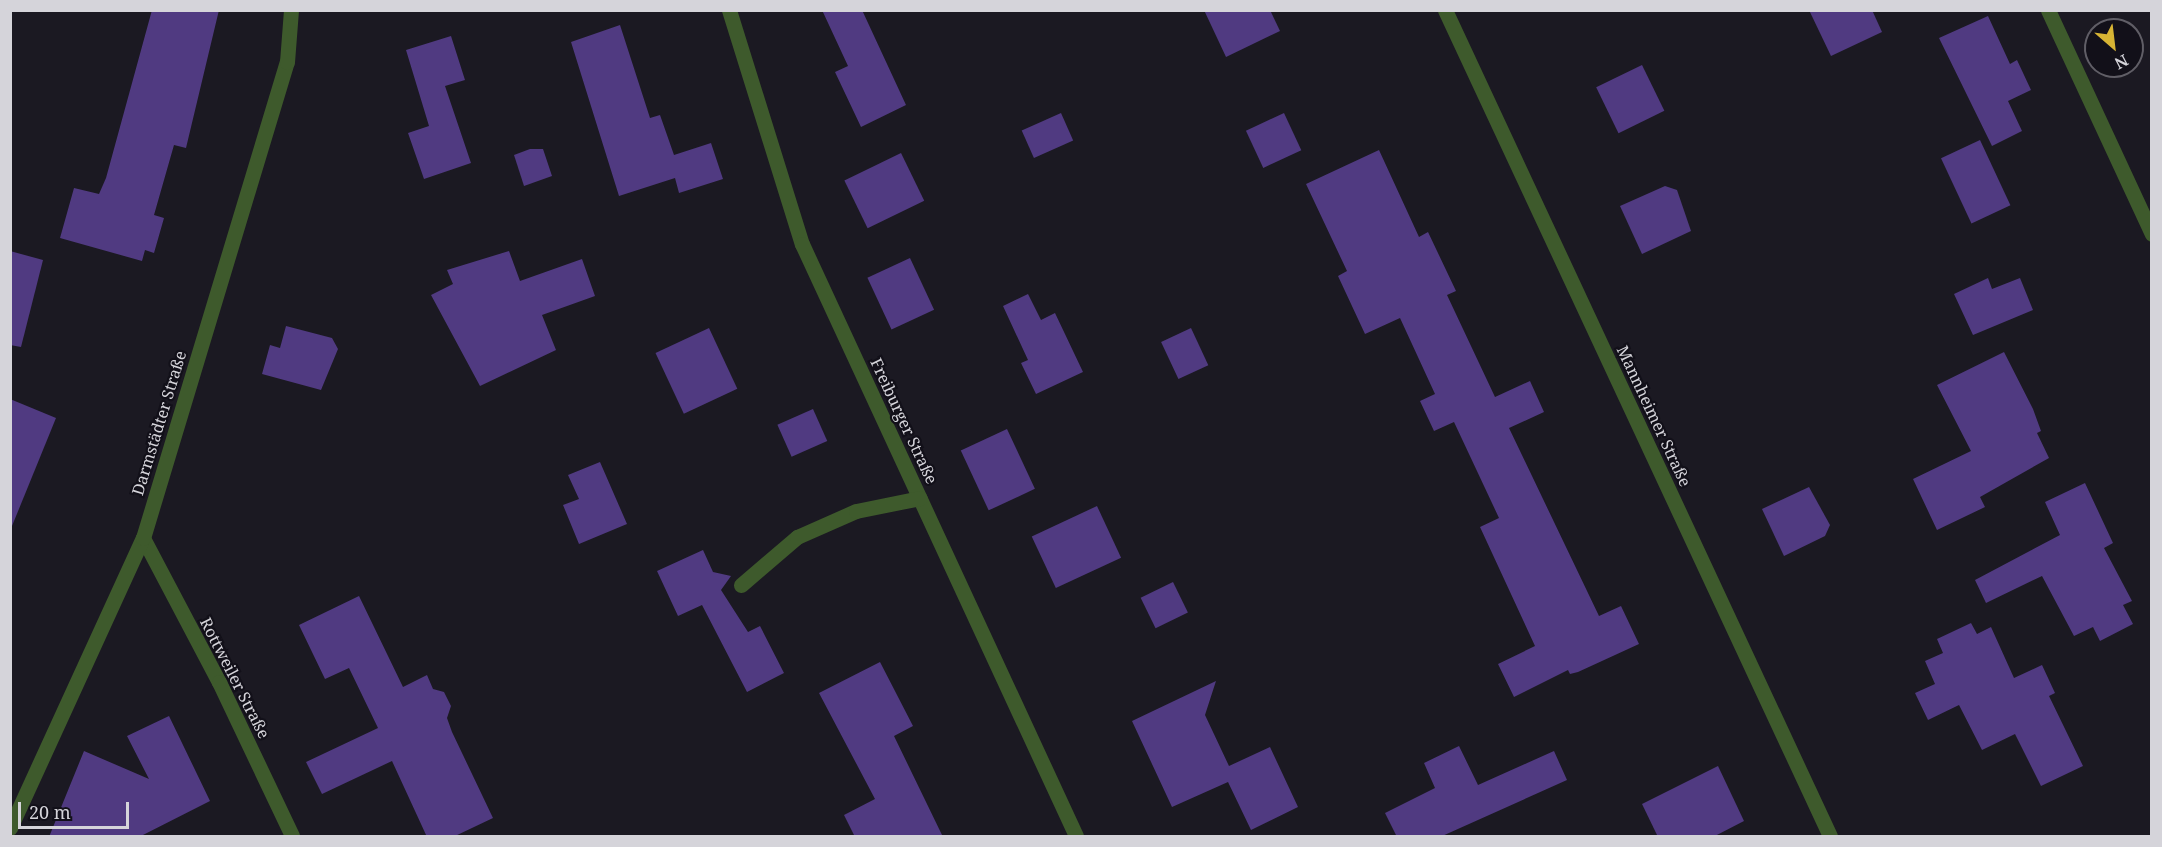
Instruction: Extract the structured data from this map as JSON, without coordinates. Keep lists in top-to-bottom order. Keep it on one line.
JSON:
{"streets":{"street":["Mannheimer Straße","Freiburger Straße","Darmstädter Straße","Rottweiler Straße"]},"crossings":[["Darmstädter Straße","Rottweiler Straße"]],"scale_bar":"20 m","north":"bottom right"}
